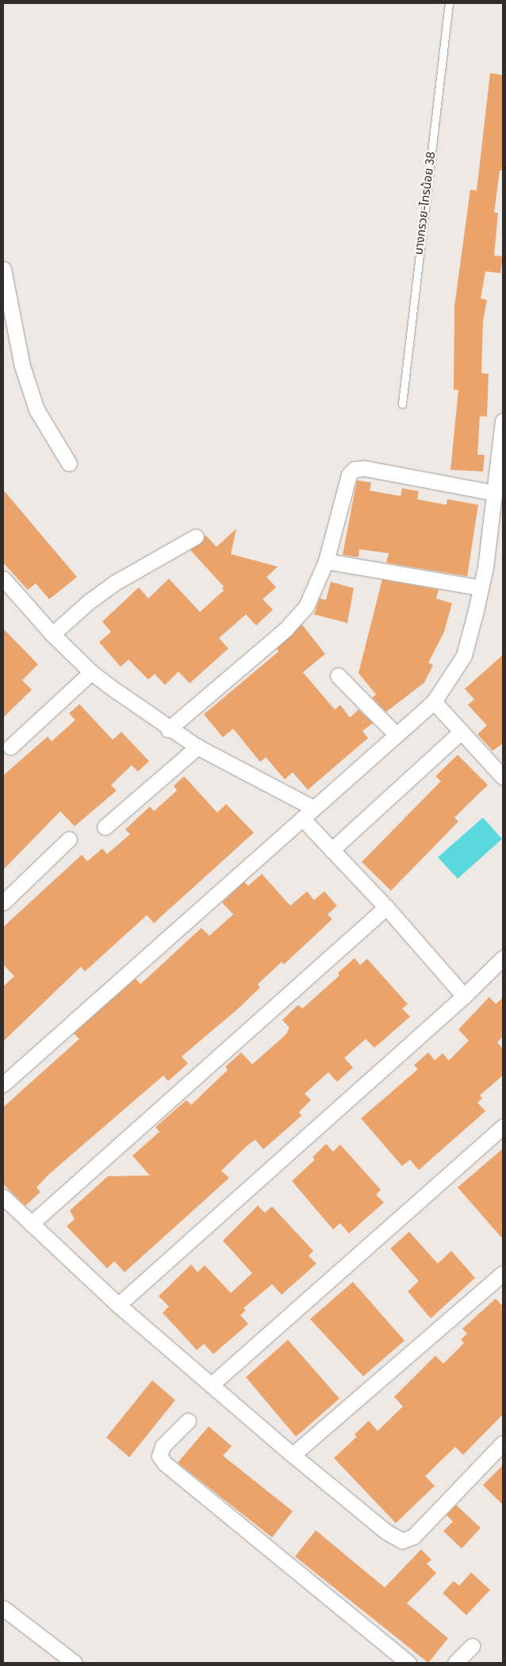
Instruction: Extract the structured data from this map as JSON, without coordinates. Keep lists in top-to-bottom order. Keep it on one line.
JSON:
{"streets":{"lane":["บางกรวย-ไทรน้อย 38"]}}
